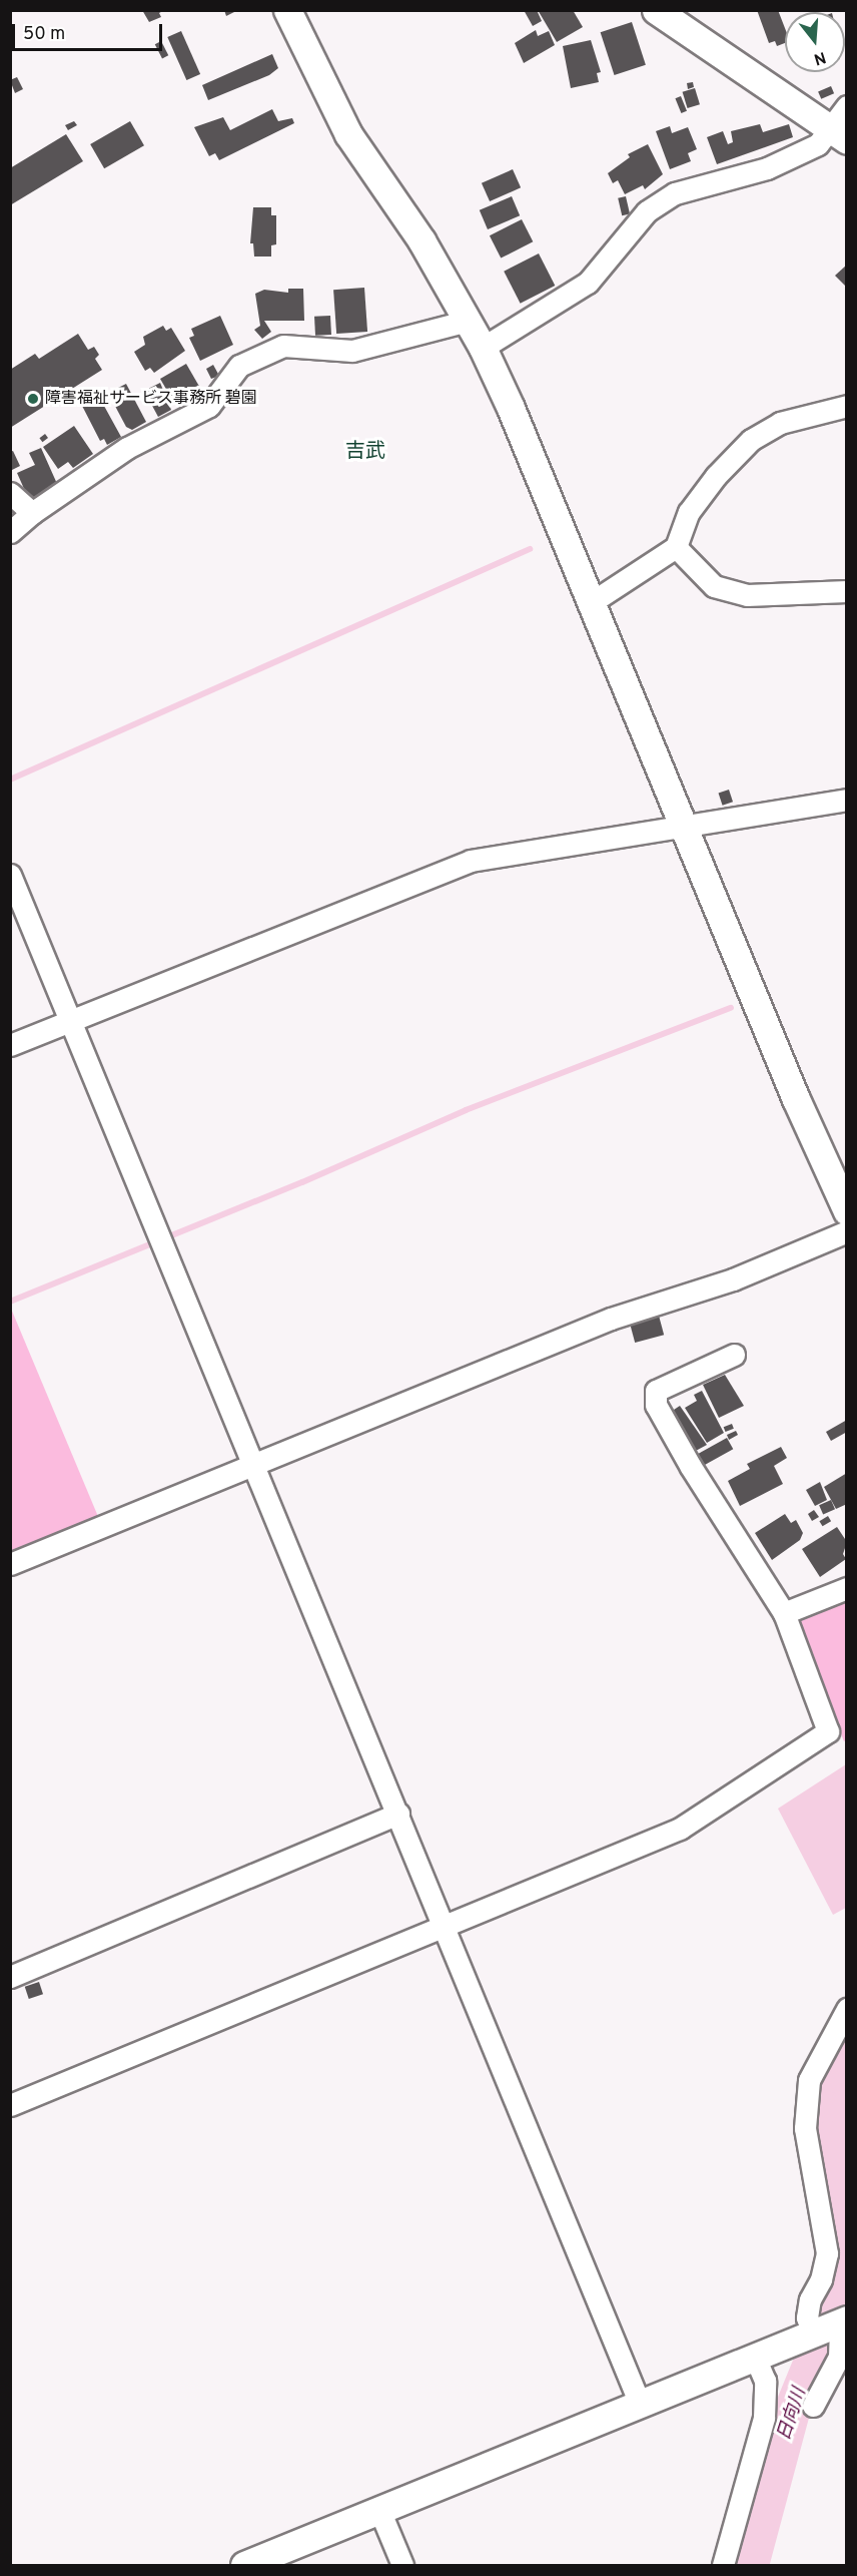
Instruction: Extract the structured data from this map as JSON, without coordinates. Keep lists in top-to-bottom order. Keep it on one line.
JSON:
{"districts":["吉武"],"water":["日向川"],"places":["障害福祉サービス事務所 碧園"],"scale_bar":"50 m","north":"bottom"}
